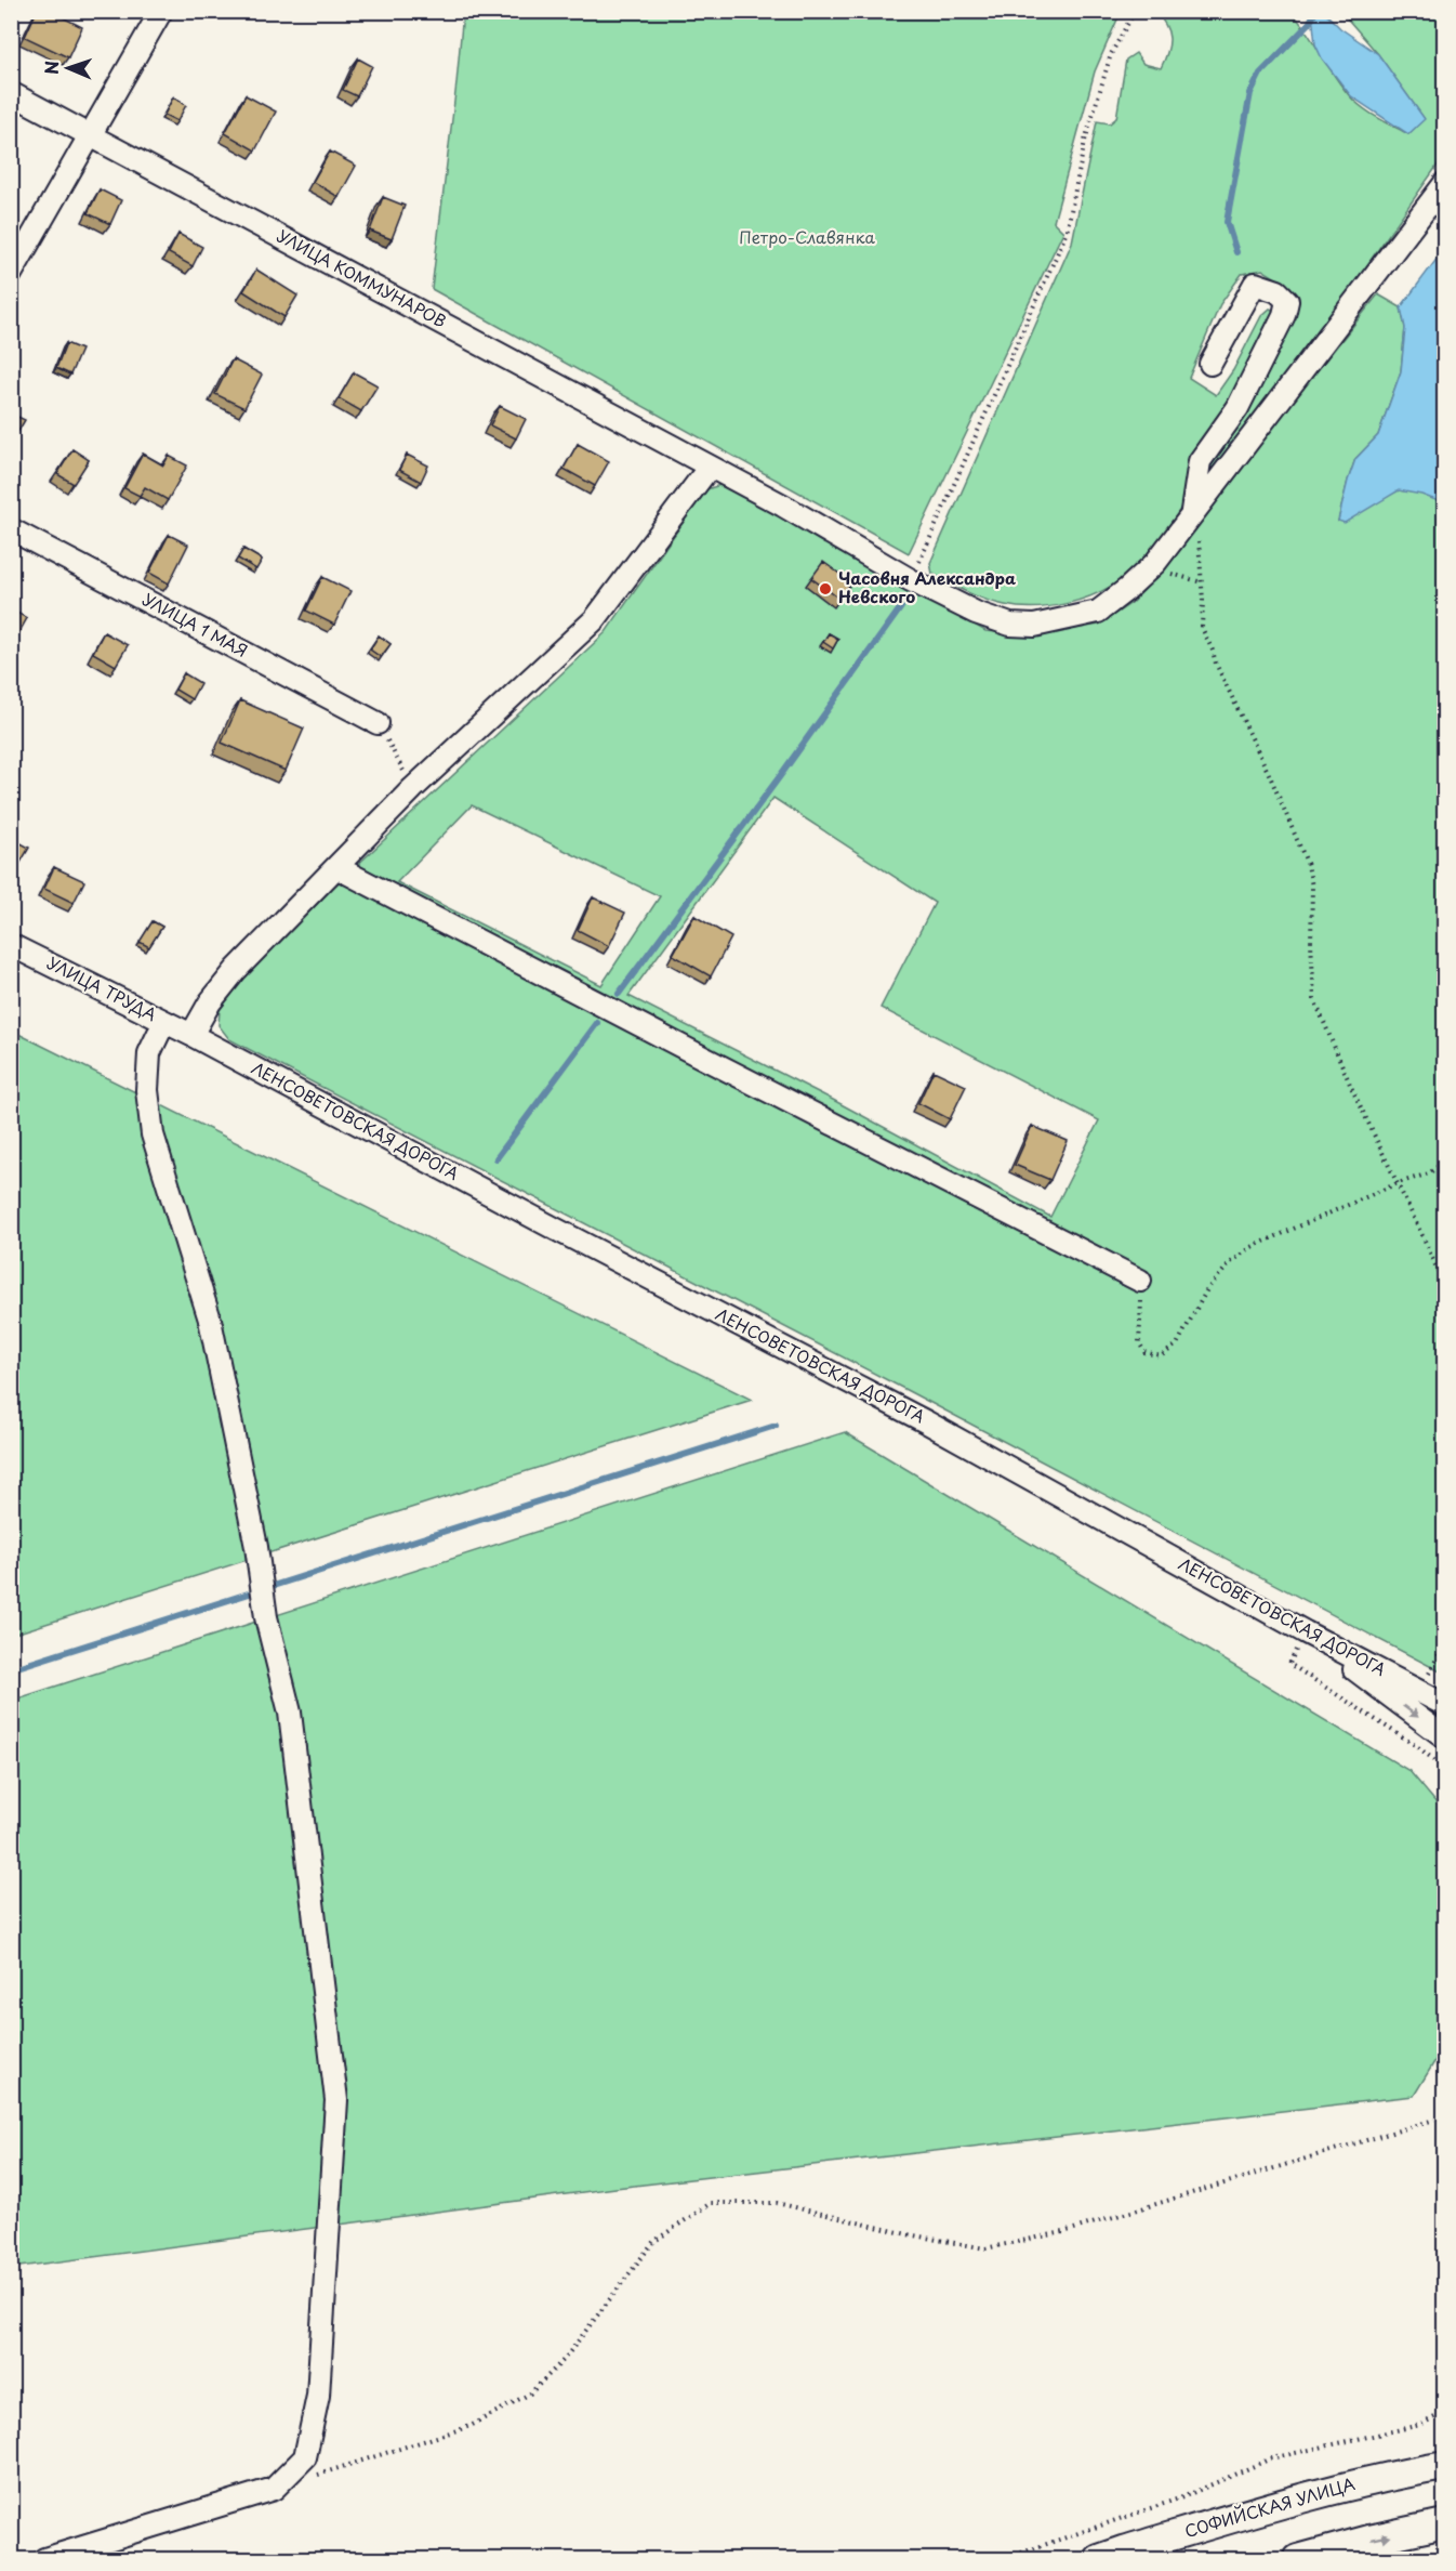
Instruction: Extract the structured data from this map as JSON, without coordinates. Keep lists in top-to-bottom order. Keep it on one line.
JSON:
{"streets":{"main road":["СОФИЙСКАЯ УЛИЦА"],"street":["УЛИЦА КОММУНАРОВ","УЛИЦА 1 МАЯ","УЛИЦА ТРУДА","ЛЕНСОВЕТОВСКАЯ ДОРОГА"]},"crossings":[["УЛИЦА ТРУДА","ЛЕНСОВЕТОВСКАЯ ДОРОГА"]],"parks":["Петро-Славянка"],"places":["Часовня Александра Невского"],"north":"left"}
